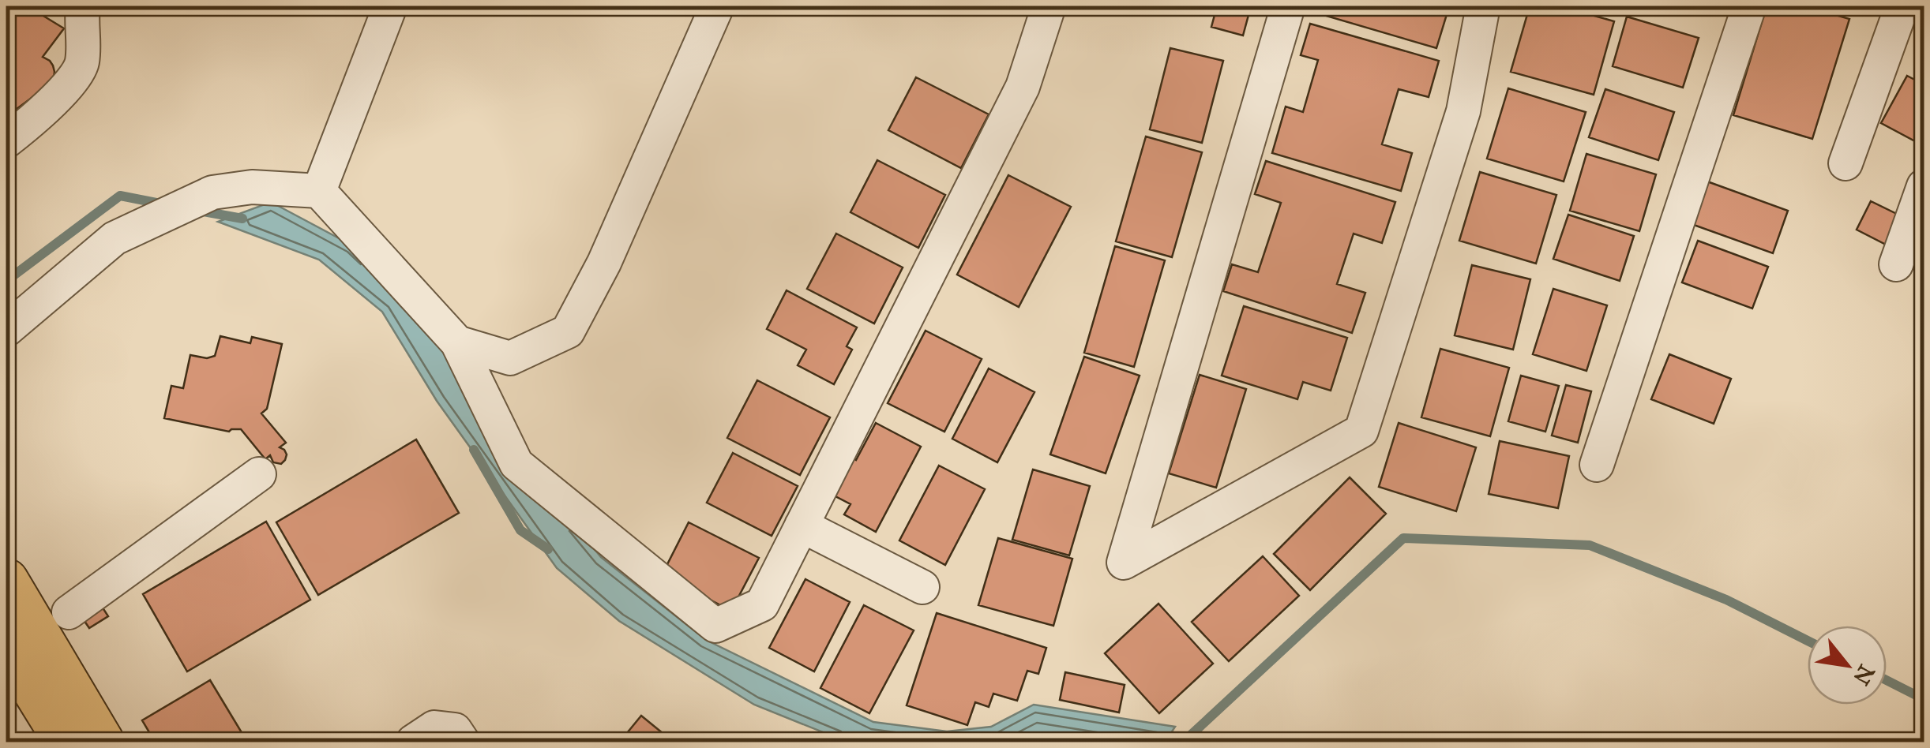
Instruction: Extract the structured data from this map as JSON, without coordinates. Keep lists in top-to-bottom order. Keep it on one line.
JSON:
{"north":"bottom right"}
